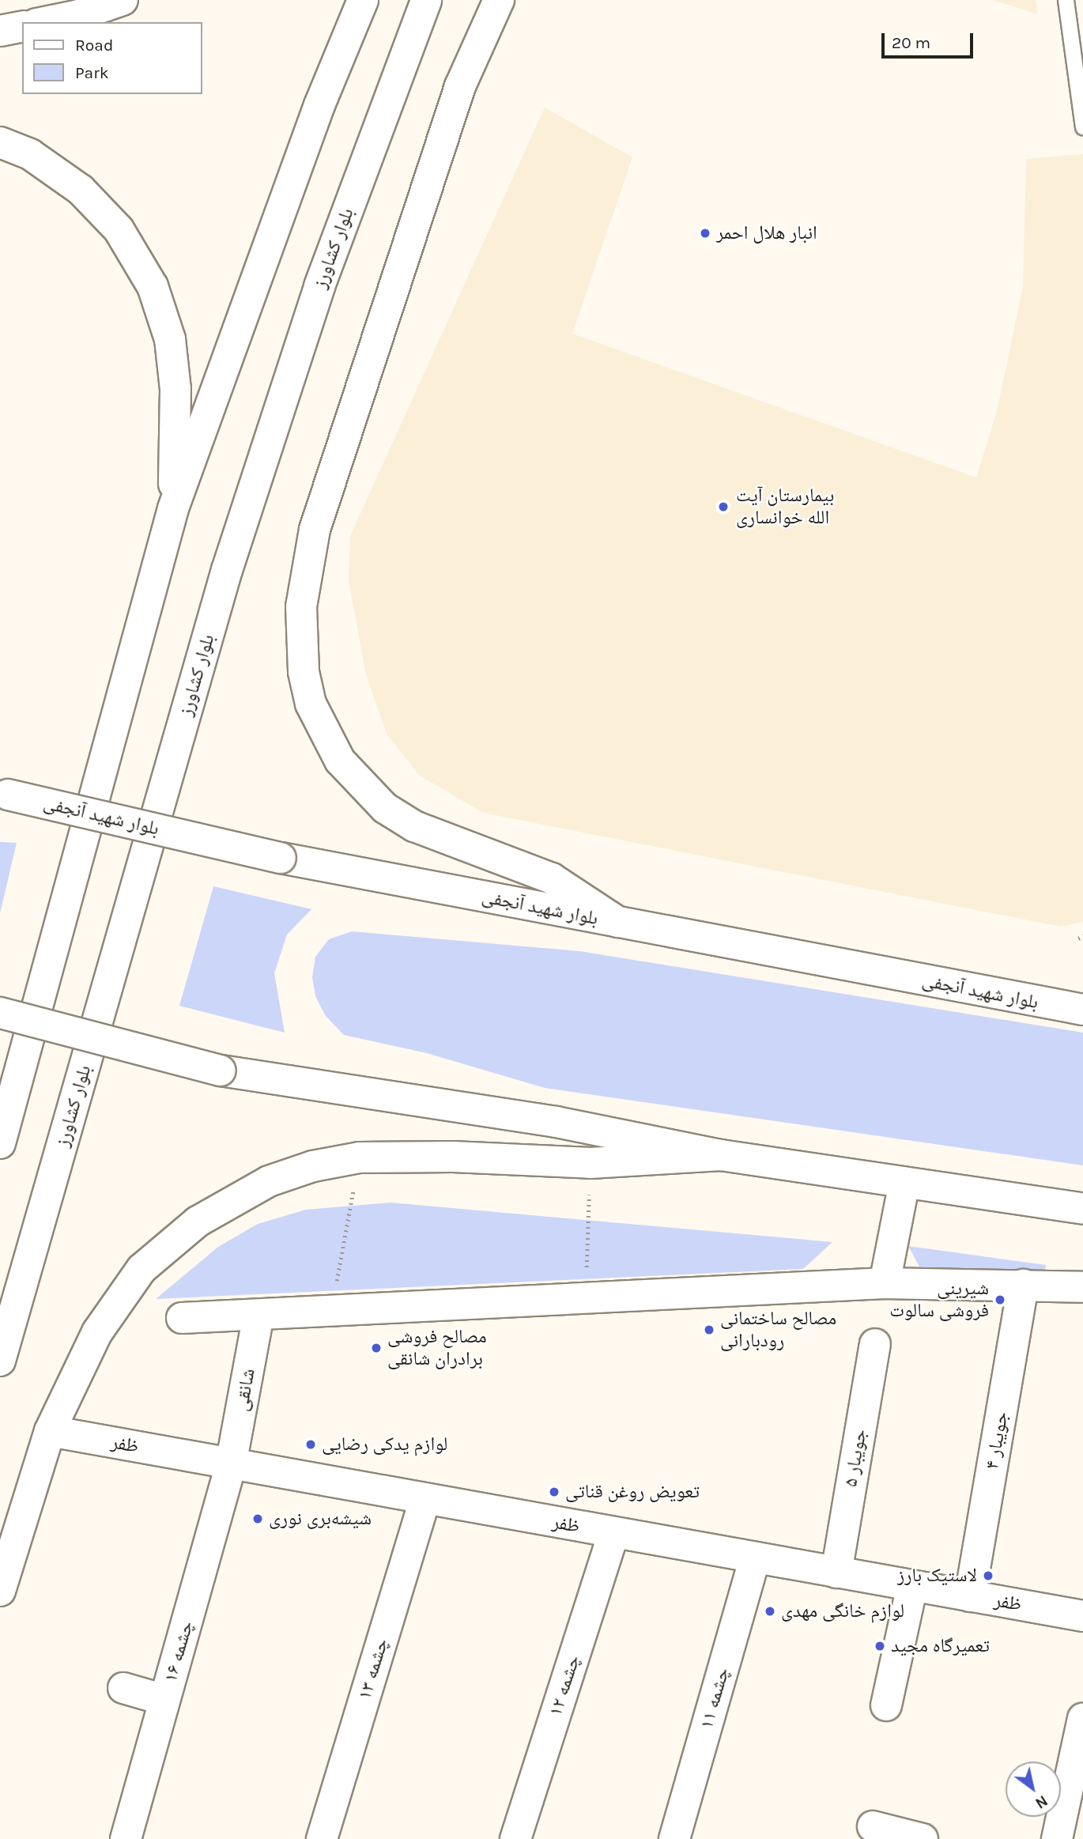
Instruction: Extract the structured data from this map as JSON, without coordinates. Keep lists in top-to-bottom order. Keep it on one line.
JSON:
{"streets":{"main road":["بلوار کشاورز","بلوار شهید آنجفی","شانقی","جویبار ۴","ظفر","جویبار ۵","چشمه ۱۶","چشمه ۱۳","چشمه ۱۲","چشمه ۱۱"]},"crossings":[["شانقی","ظفر"],["شانقی","چشمه ۱۶"],["جویبار ۴","ظفر"],["ظفر","جویبار ۵"],["ظفر","چشمه ۱۶"],["ظفر","چشمه ۱۳"],["ظفر","چشمه ۱۲"],["ظفر","چشمه ۱۱"]],"places":["انبار هلال احمر","بیمارستان آیت الله خوانساری","شیرینی فروشی سالوت","مصالح ساختمانی رودبارانی","مصالح فروشی برادران شانقی","لوازم یدکی رضایی","تعویض روغن قناتی","شیشه‌بری نوری","لاستیک بارز","لوازم خانگی مهدی","تعمیرگاه مجید"],"legend":["Road","Park"],"scale_bar":"20 m","north":"bottom right"}
